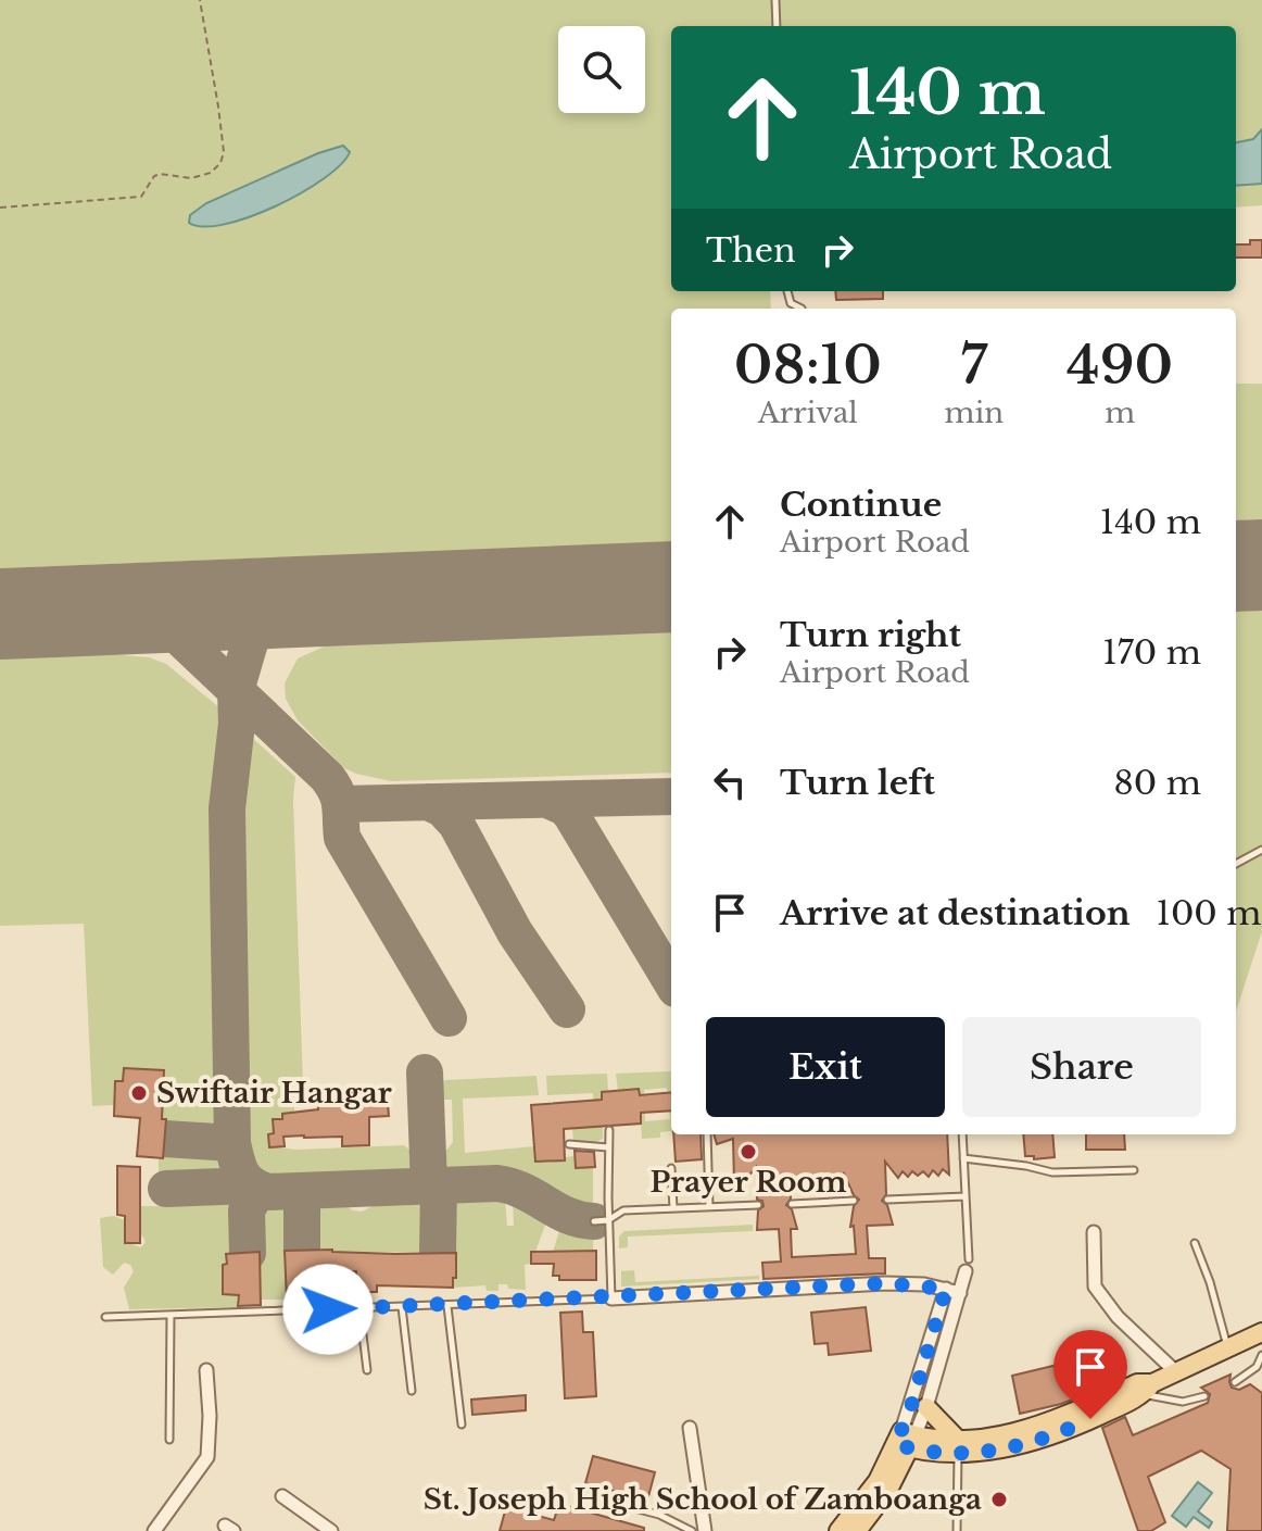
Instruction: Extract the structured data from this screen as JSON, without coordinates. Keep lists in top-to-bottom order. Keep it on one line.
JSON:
{"places":["Swiftair Hangar","Prayer Room","St. Joseph High School of Zamboanga"],"page":{"turn":["140 m","Airport Road"],"then":"Then","eta":["08:10","Arrival","7","min","490","m"],"list":[{"name":"Continue","note":"Airport Road","value":"140 m"},{"name":"Turn right","note":"Airport Road","value":"170 m"},{"name":"Turn left","value":"80 m"},{"name":"Arrive at destination","value":"100 m"}],"buttons":["Exit","Share"]}}
